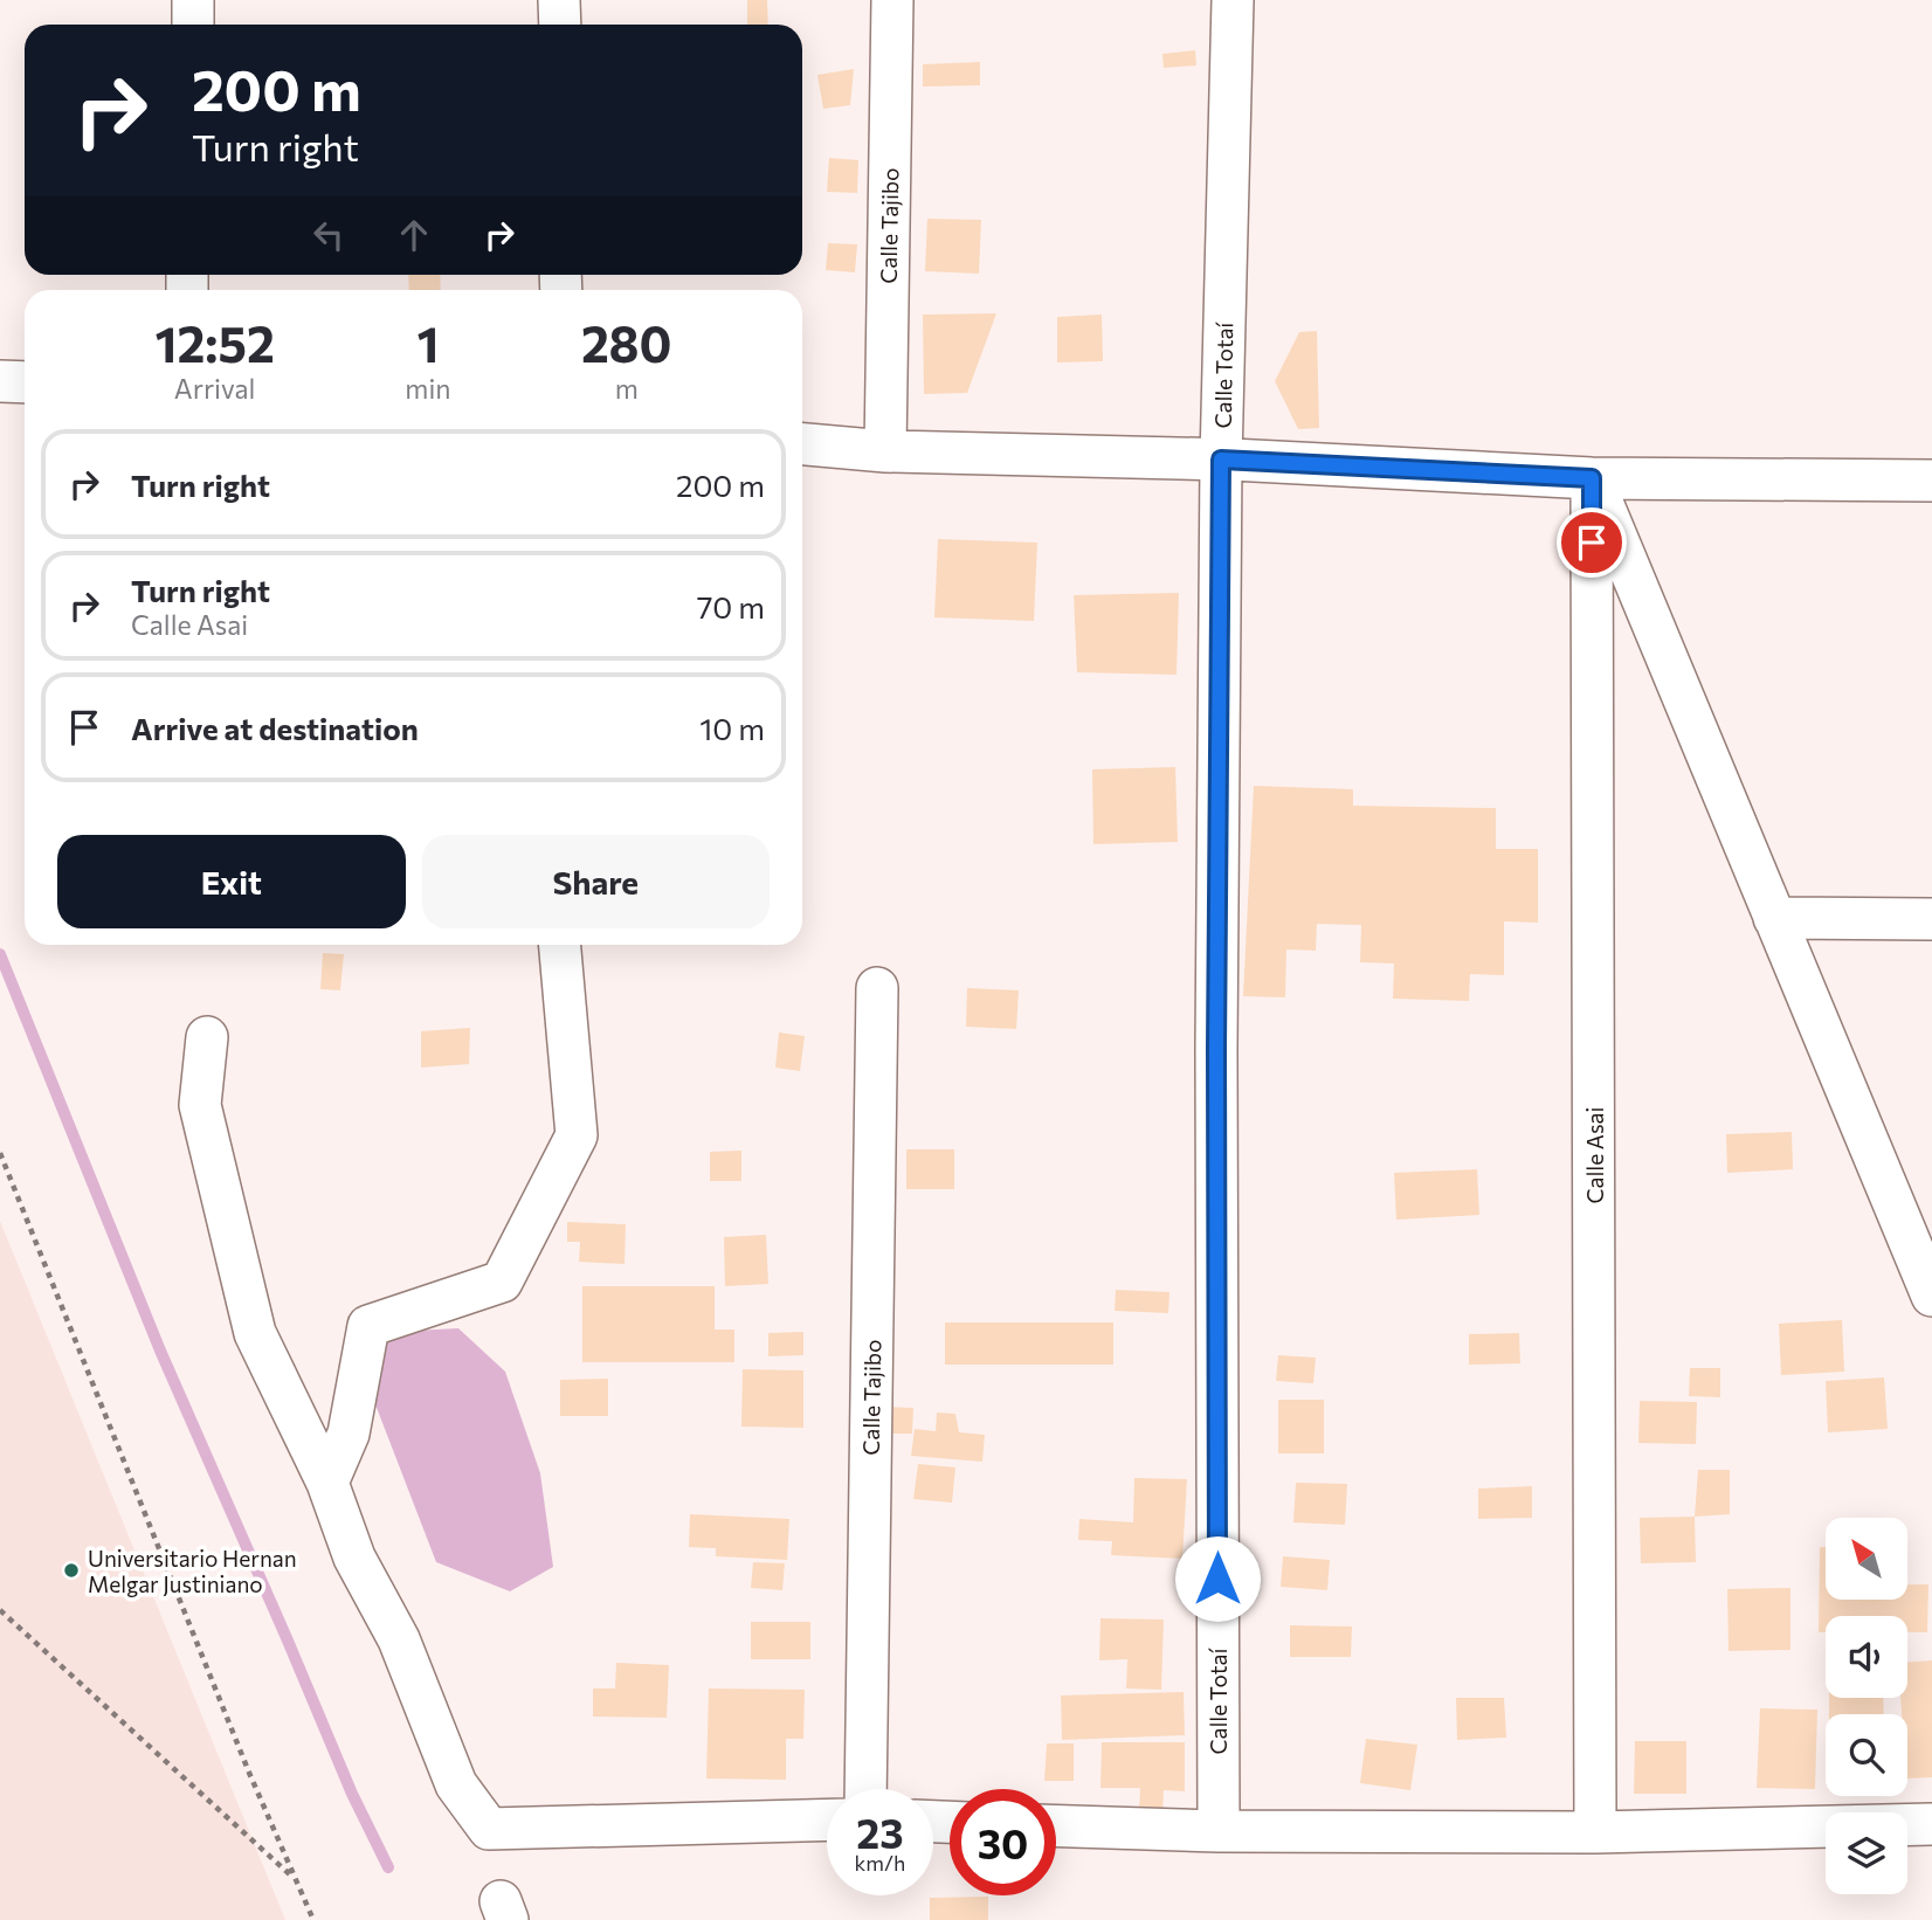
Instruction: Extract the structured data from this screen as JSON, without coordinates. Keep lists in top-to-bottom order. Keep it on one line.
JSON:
{"streets":{"street":["Calle Tajibo","Calle Totaí","Calle Asai"]},"places":["Universitario Hernan Melgar Justiniano"],"north":"top left","page":{"turn":["200 m","Turn right"],"eta":["12:52","Arrival","1","min","280","m"],"list":[{"name":"Turn right","value":"200 m"},{"name":"Turn right","note":"Calle Asai","value":"70 m"},{"name":"Arrive at destination","value":"10 m"}],"buttons":["Exit","Share"],"speed":"23 km/h","limit":"30"}}
